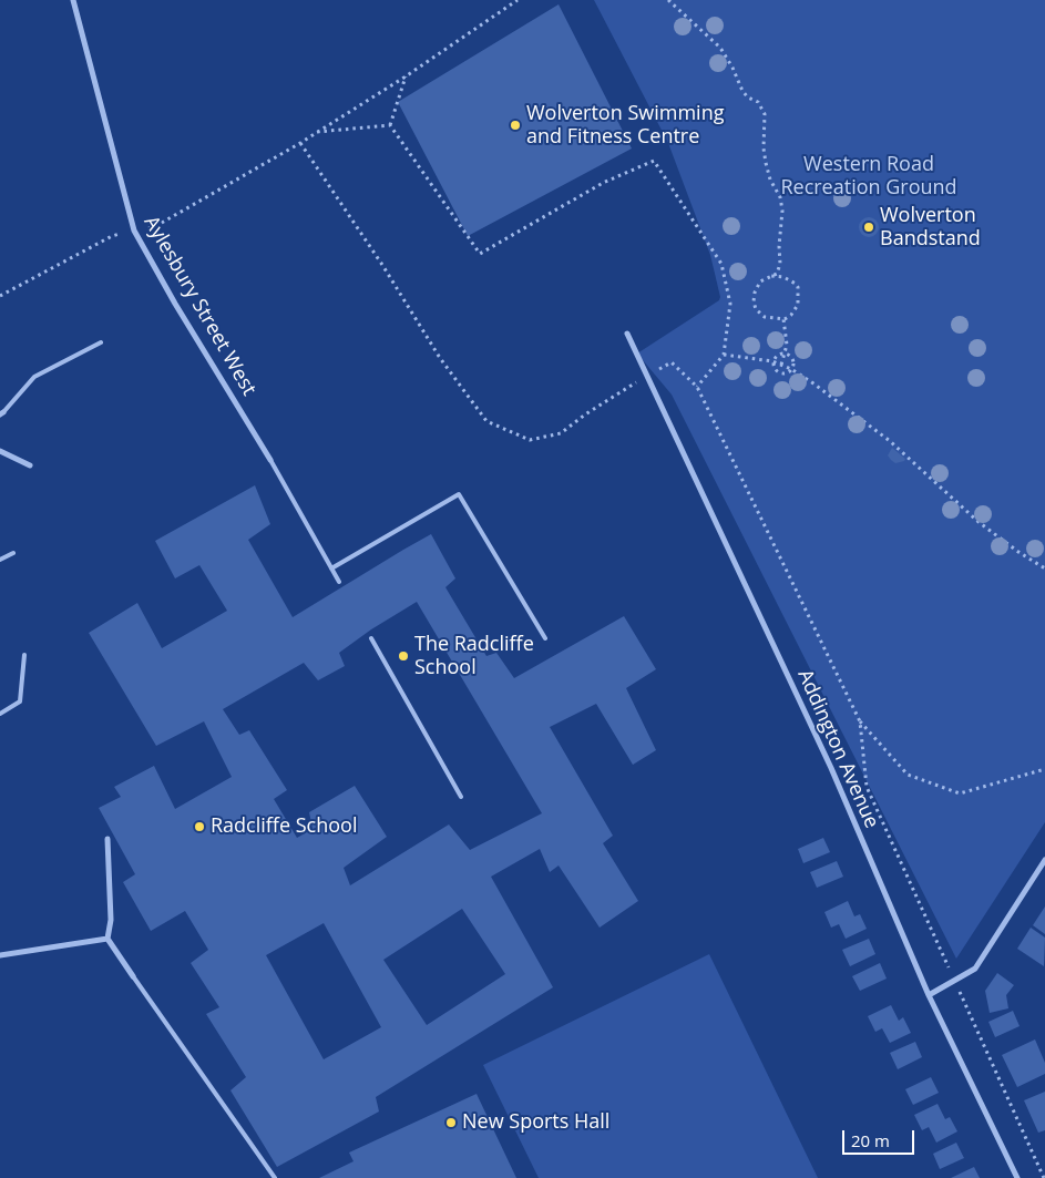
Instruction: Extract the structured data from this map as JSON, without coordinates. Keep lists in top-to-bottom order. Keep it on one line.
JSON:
{"streets":{"street":["Aylesbury Street West","Addington Avenue"]},"parks":["Western Road Recreation Ground"],"places":["Wolverton Swimming and Fitness Centre","Wolverton Bandstand","The Radcliffe School","Radcliffe School","New Sports Hall"],"scale_bar":"20 m"}
